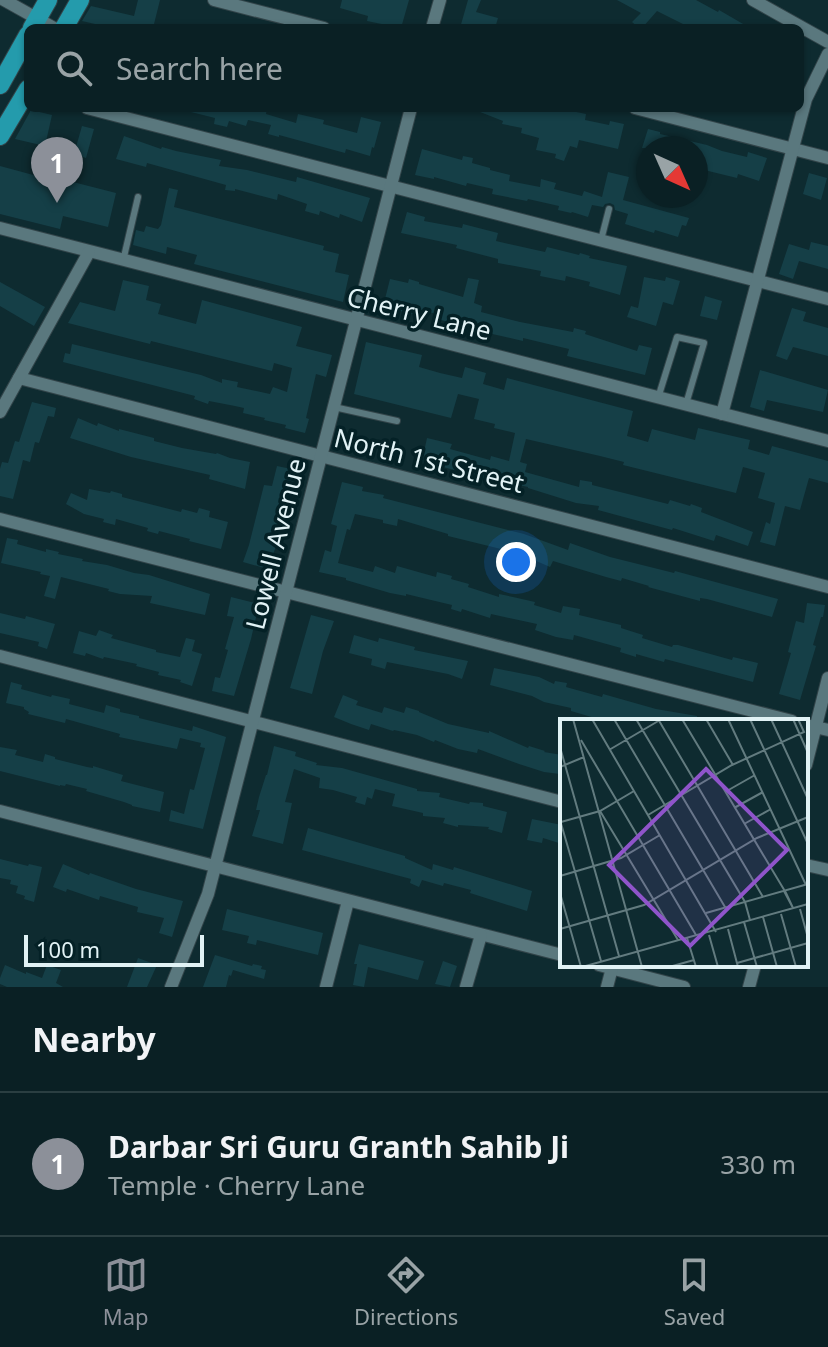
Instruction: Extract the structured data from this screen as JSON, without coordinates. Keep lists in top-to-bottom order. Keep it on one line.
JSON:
{"streets":{"street":["Cherry Lane","North 1st Street","Lowell Avenue"]},"crossings":[["Cherry Lane","Lowell Avenue"],["North 1st Street","Lowell Avenue"]],"scale_bar":"100 m","north":"bottom right","page":{"search":"Search here","pins":"1","scale":"100 m","heading":"Nearby","list":[{"mark":"1","name":"Darbar Sri Guru Granth Sahib Ji","note":"Temple · Cherry Lane","value":"330 m"}],"nav":["Map","Directions","Saved"]}}
